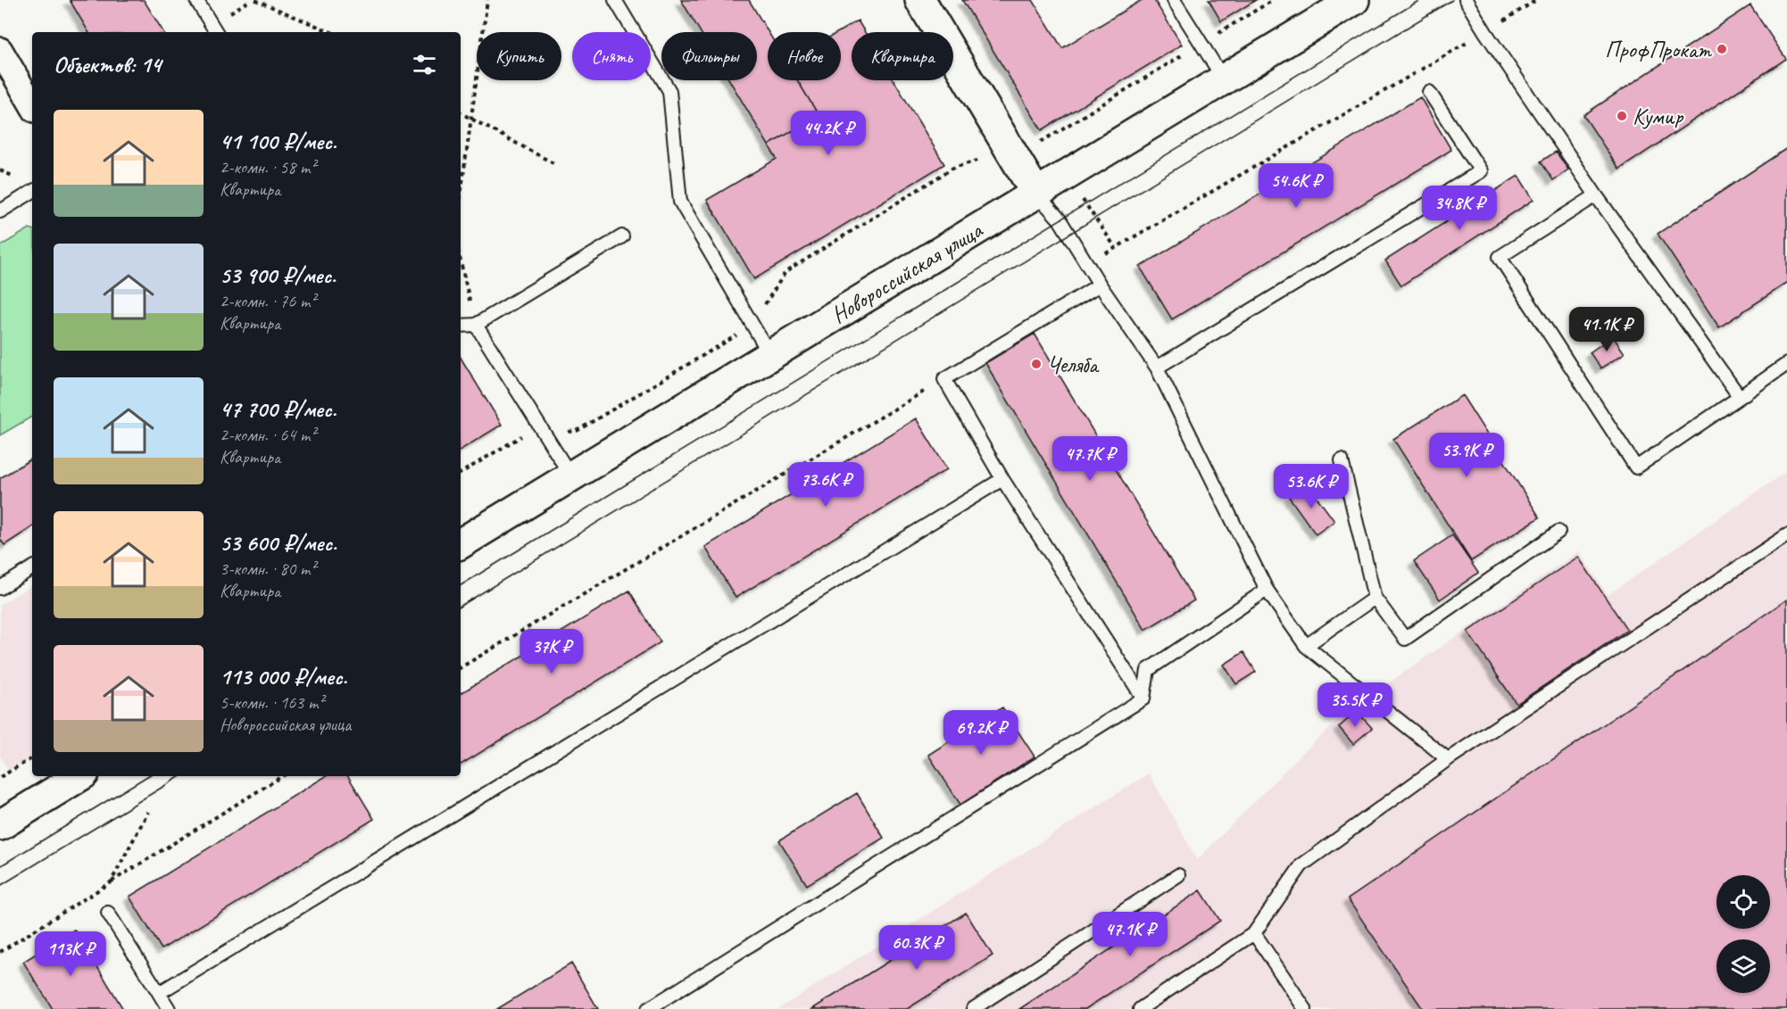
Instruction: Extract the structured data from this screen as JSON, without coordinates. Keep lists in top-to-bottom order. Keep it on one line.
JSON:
{"streets":{"main road":["Новороссийская улица"]},"places":["ПрофПрокат","Кумир","Челяба"],"page":{"chip":["Купить","Снять","Фильтры","Новое","Квартира"],"heading":"Объектов: 14","list":[{"name":"41 100 ₽/мес.","note":"2-комн. · 58 m² · Квартира"},{"name":"53 900 ₽/мес.","note":"2-комн. · 76 m² · Квартира"},{"name":"47 700 ₽/мес.","note":"2-комн. · 64 m² · Квартира"},{"name":"53 600 ₽/мес.","note":"3-комн. · 80 m² · Квартира"},{"name":"113 000 ₽/мес.","note":"5-комн. · 163 m² · Новороссийская улица"}],"price":["44.2K ₽","54.6K ₽","34.8K ₽","41.1K ₽","53.9K ₽","47.7K ₽","73.6K ₽","53.6K ₽","37K ₽","35.5K ₽","69.2K ₽","47.1K ₽","60.3K ₽","113K ₽"]}}
